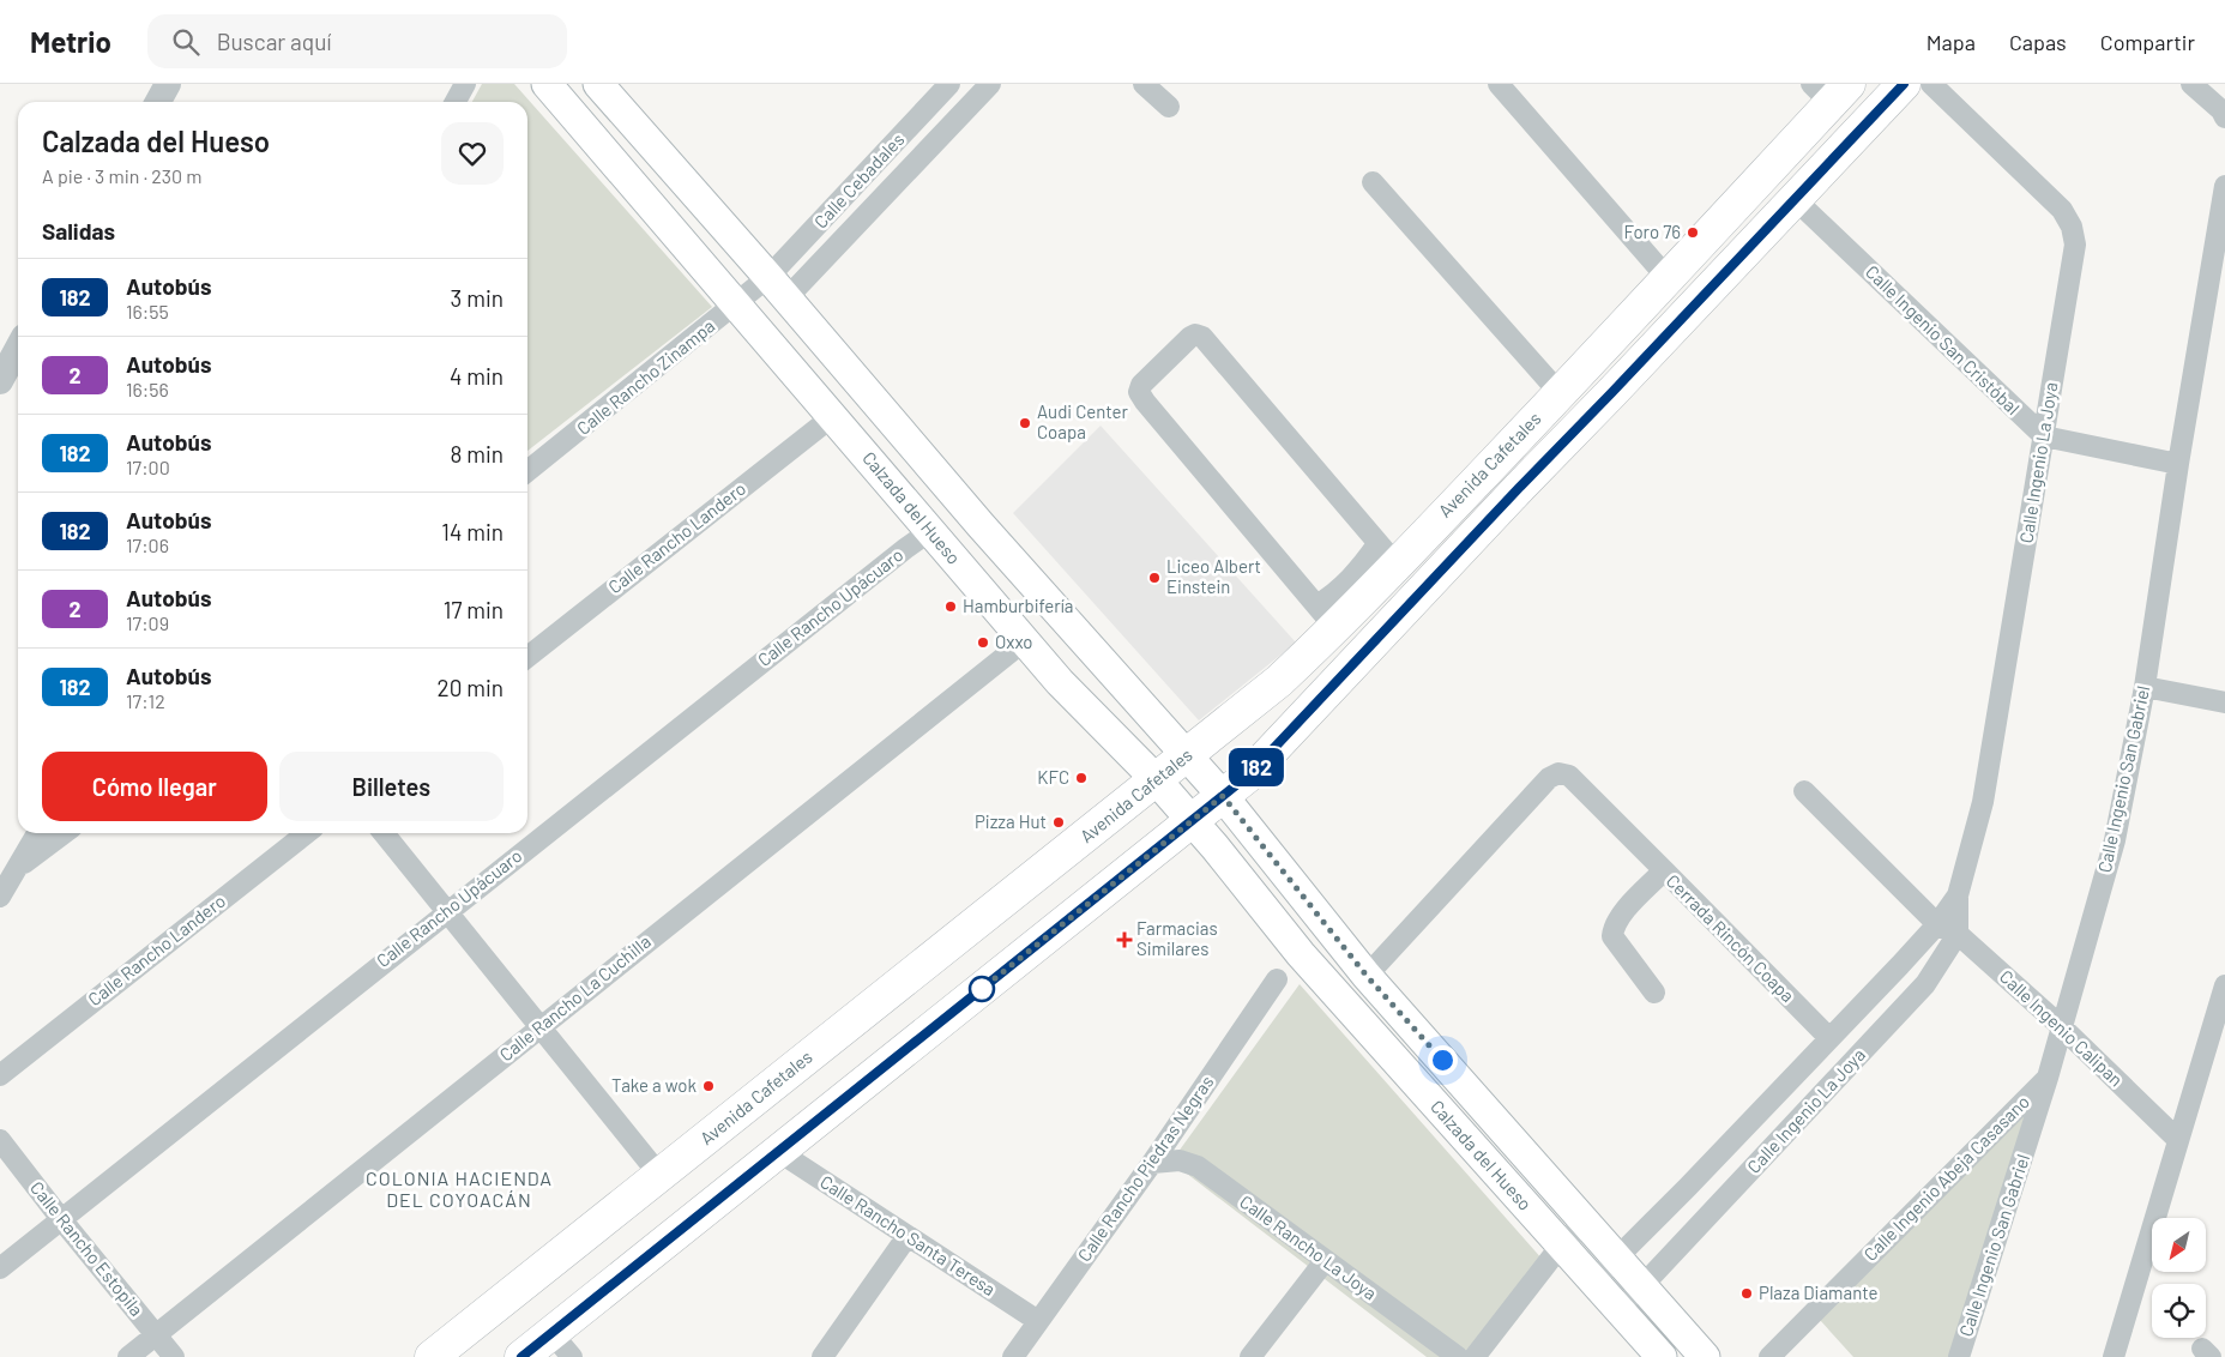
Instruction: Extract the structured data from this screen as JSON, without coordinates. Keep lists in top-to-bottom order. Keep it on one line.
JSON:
{"streets":{"main road":["Avenida Cafetales","Calzada del Hueso"],"street":["Calle Cebadales","Calle Ingenio San Cristóbal","Calle Rancho Zinampa","Calle Ingenio La Joya","Calle Rancho Landero","Calle Rancho Upácuaro","Calle Ingenio San Gabriel","Cerrada Rincón Coapa","Calle Rancho La Cuchilla","Calle Ingenio Calipan","Calle Rancho Piedras Negras","Calle Ingenio Abeja Casasano","Calle Rancho Santa Teresa","Calle Rancho La Joya","Calle Rancho Estopila"]},"crossings":[["Calle Cebadales","Calle Rancho Zinampa"],["Calle Cebadales","Calzada del Hueso"],["Calle Ingenio San Cristóbal","Calle Ingenio La Joya"],["Calle Ingenio San Cristóbal","Avenida Cafetales"],["Calle Rancho Zinampa","Calzada del Hueso"],["Calle Ingenio La Joya","Calzada del Hueso"],["Calle Ingenio La Joya","Cerrada Rincón Coapa"],["Calle Ingenio La Joya","Calle Ingenio Calipan"],["Avenida Cafetales","Calzada del Hueso"],["Avenida Cafetales","Calle Rancho Santa Teresa"],["Calzada del Hueso","Calle Rancho Landero"],["Calzada del Hueso","Calle Rancho Upácuaro"],["Calzada del Hueso","Calle Rancho La Cuchilla"],["Calle Rancho Upácuaro","Calle Rancho Estopila"],["Calle Ingenio San Gabriel","Calle Ingenio Calipan"],["Calle Ingenio San Gabriel","Calle Ingenio Abeja Casasano"],["Calle Rancho La Cuchilla","Calle Rancho Estopila"],["Calle Rancho Piedras Negras","Calle Rancho Santa Teresa"],["Calle Rancho Piedras Negras","Calle Rancho La Joya"]],"districts":["COLONIA HACIENDA DEL COYOACÁN"],"places":{"other":["Foro 76","Audi Center Coapa","Liceo Albert Einstein","Hamburbifería","Oxxo","KFC","Pizza Hut","Take a wok","Plaza Diamante"],"health":["Farmacias Similares"]},"lines":["bus line 182"],"north":"bottom left","page":{"header":"Metrio","search":"Buscar aquí","nav":["Mapa","Capas","Compartir"],"on_map":"182","heading":[["Calzada del Hueso","A pie · 3 min · 230 m"],"Salidas"],"list":[{"mark":"182","name":"Autobús","note":"16:55","value":"3 min"},{"mark":"2","name":"Autobús","note":"16:56","value":"4 min"},{"mark":"182","name":"Autobús","note":"17:00","value":"8 min"},{"mark":"182","name":"Autobús","note":"17:06","value":"14 min"},{"mark":"2","name":"Autobús","note":"17:09","value":"17 min"},{"mark":"182","name":"Autobús","note":"17:12","value":"20 min"}],"buttons":["Cómo llegar","Billetes"]}}
